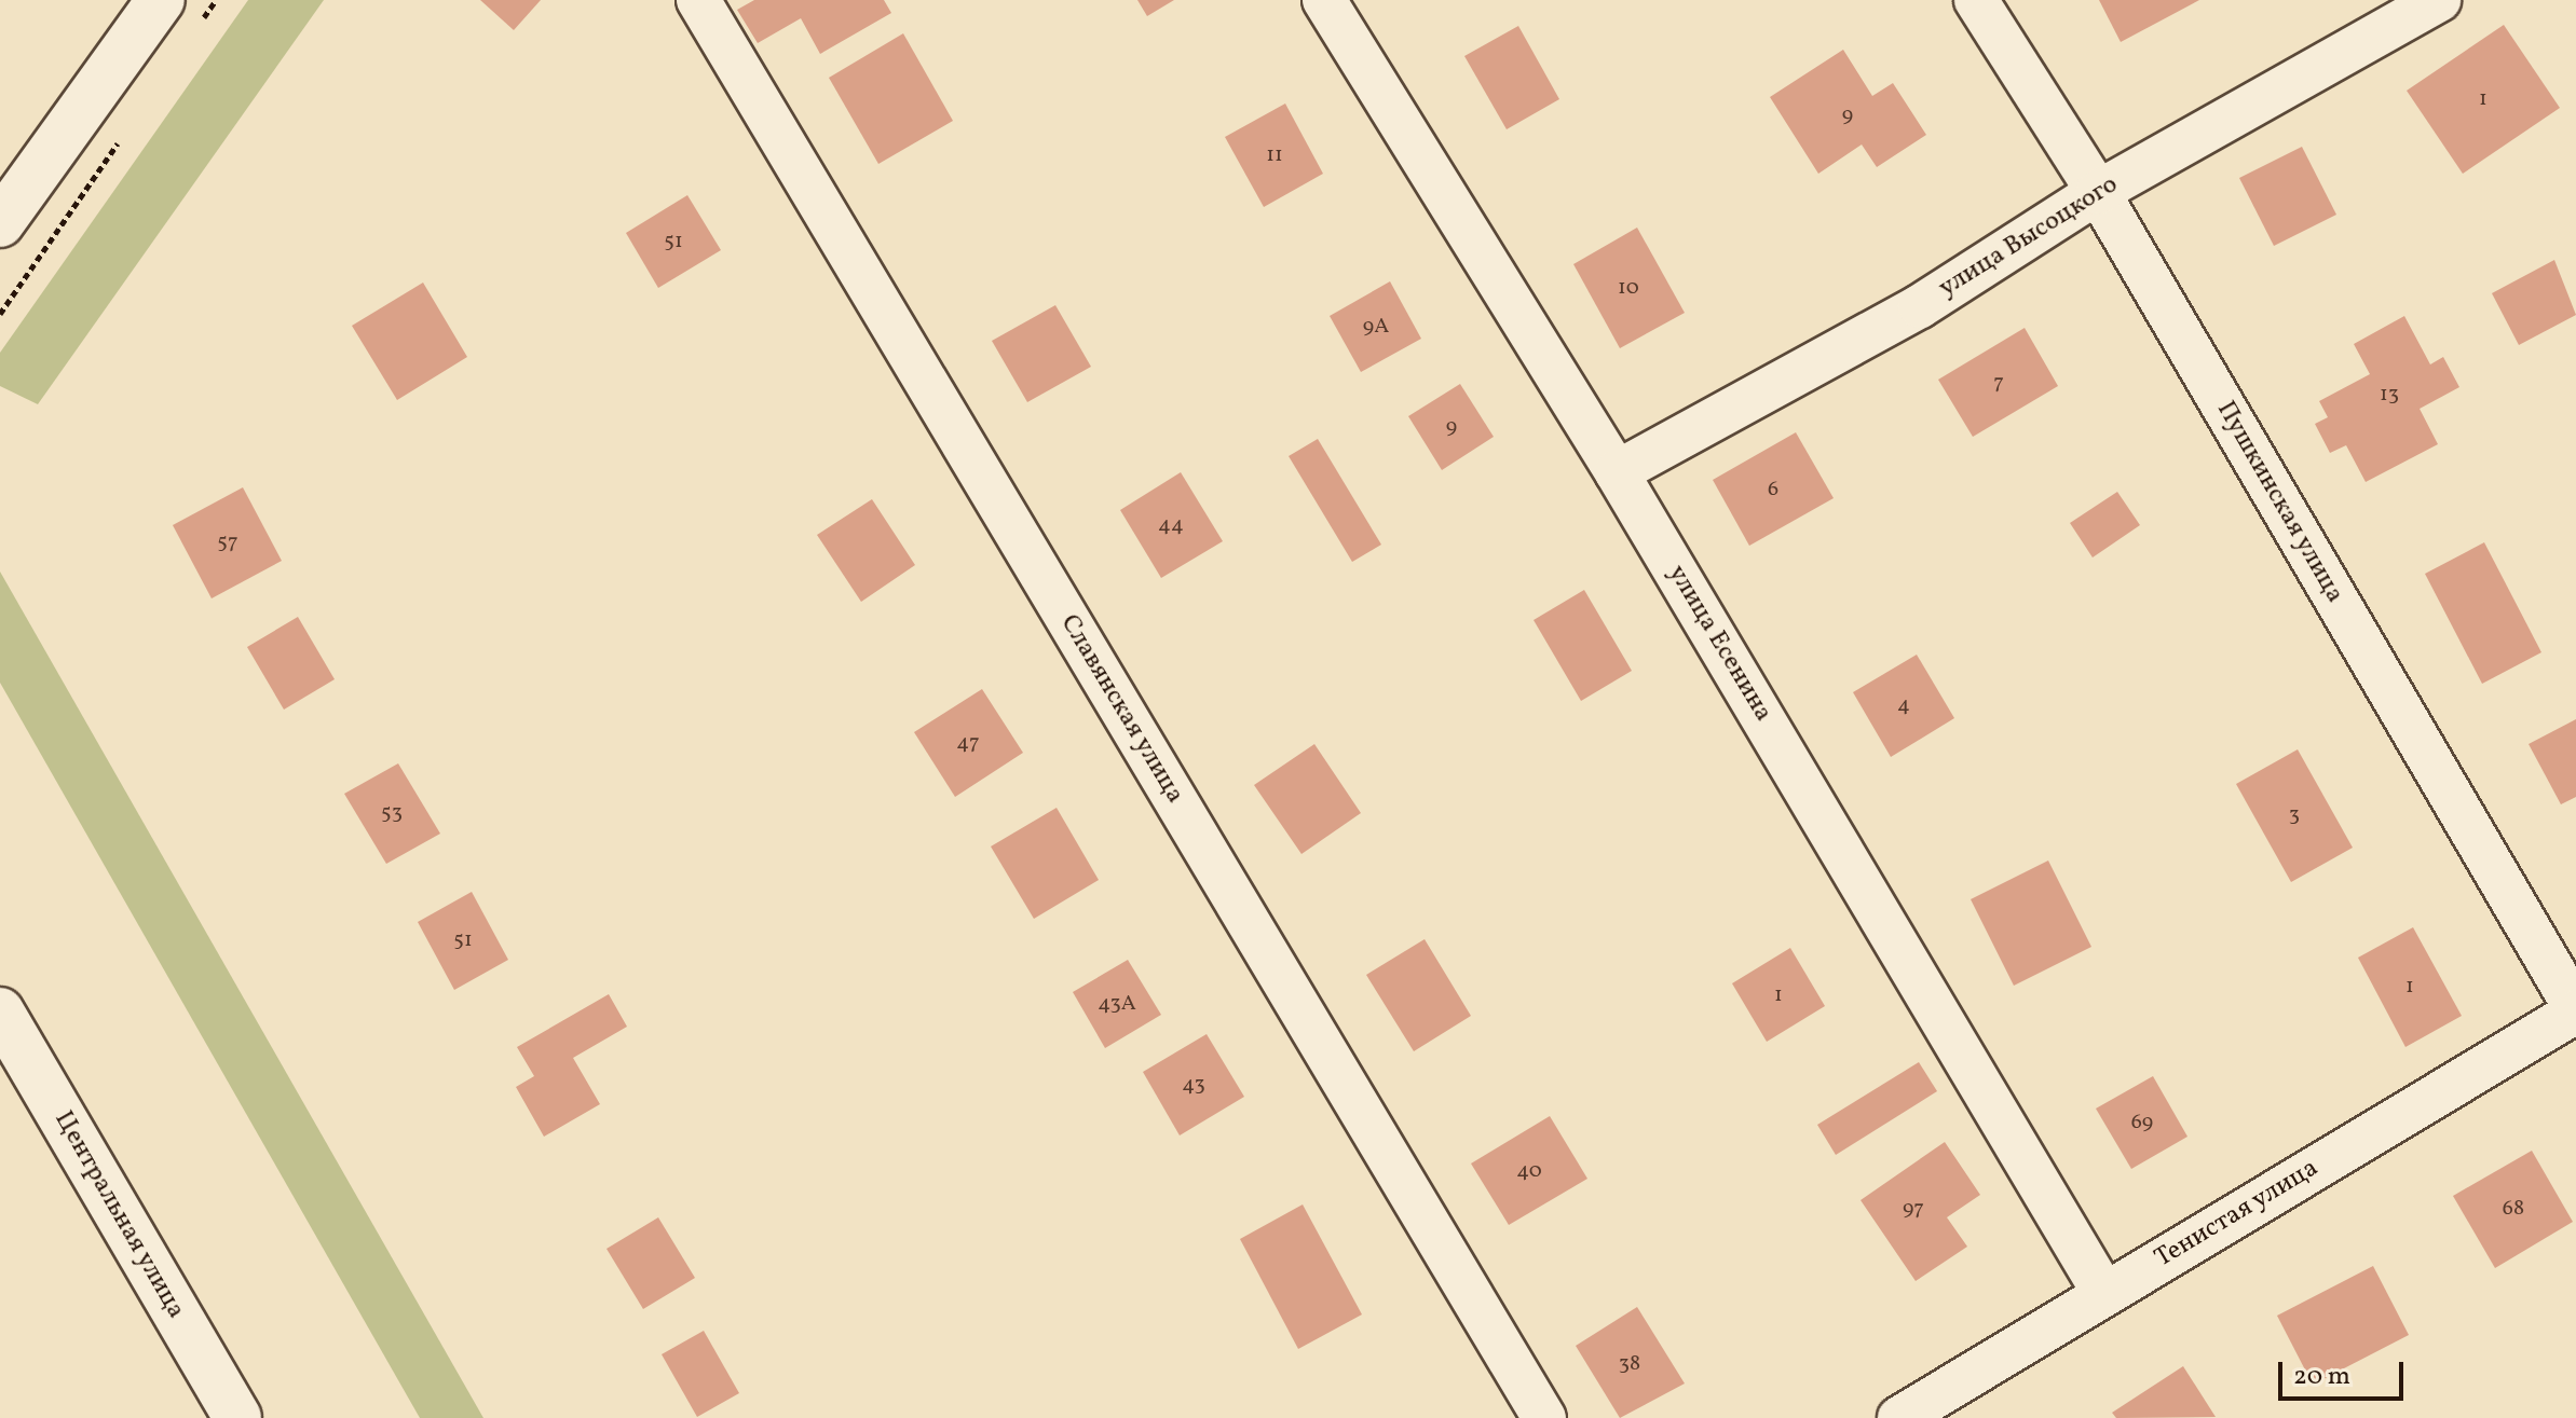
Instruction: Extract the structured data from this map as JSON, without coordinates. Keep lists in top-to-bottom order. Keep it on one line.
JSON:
{"streets":{"main road":["Центральная улица"],"street":["улица Высоцкого","Пушкинская улица","улица Есенина","Славянская улица","Тенистая улица"]},"crossings":[["улица Высоцкого","Пушкинская улица"],["улица Высоцкого","улица Есенина"],["Пушкинская улица","Тенистая улица"],["улица Есенина","Тенистая улица"]],"house_numbers":["1","9","11","51","10","9А","7","13","9","6","44","57","4","47","53","3","51","1","1","43А","43","69","40","97","68","38"],"scale_bar":"20 m"}
